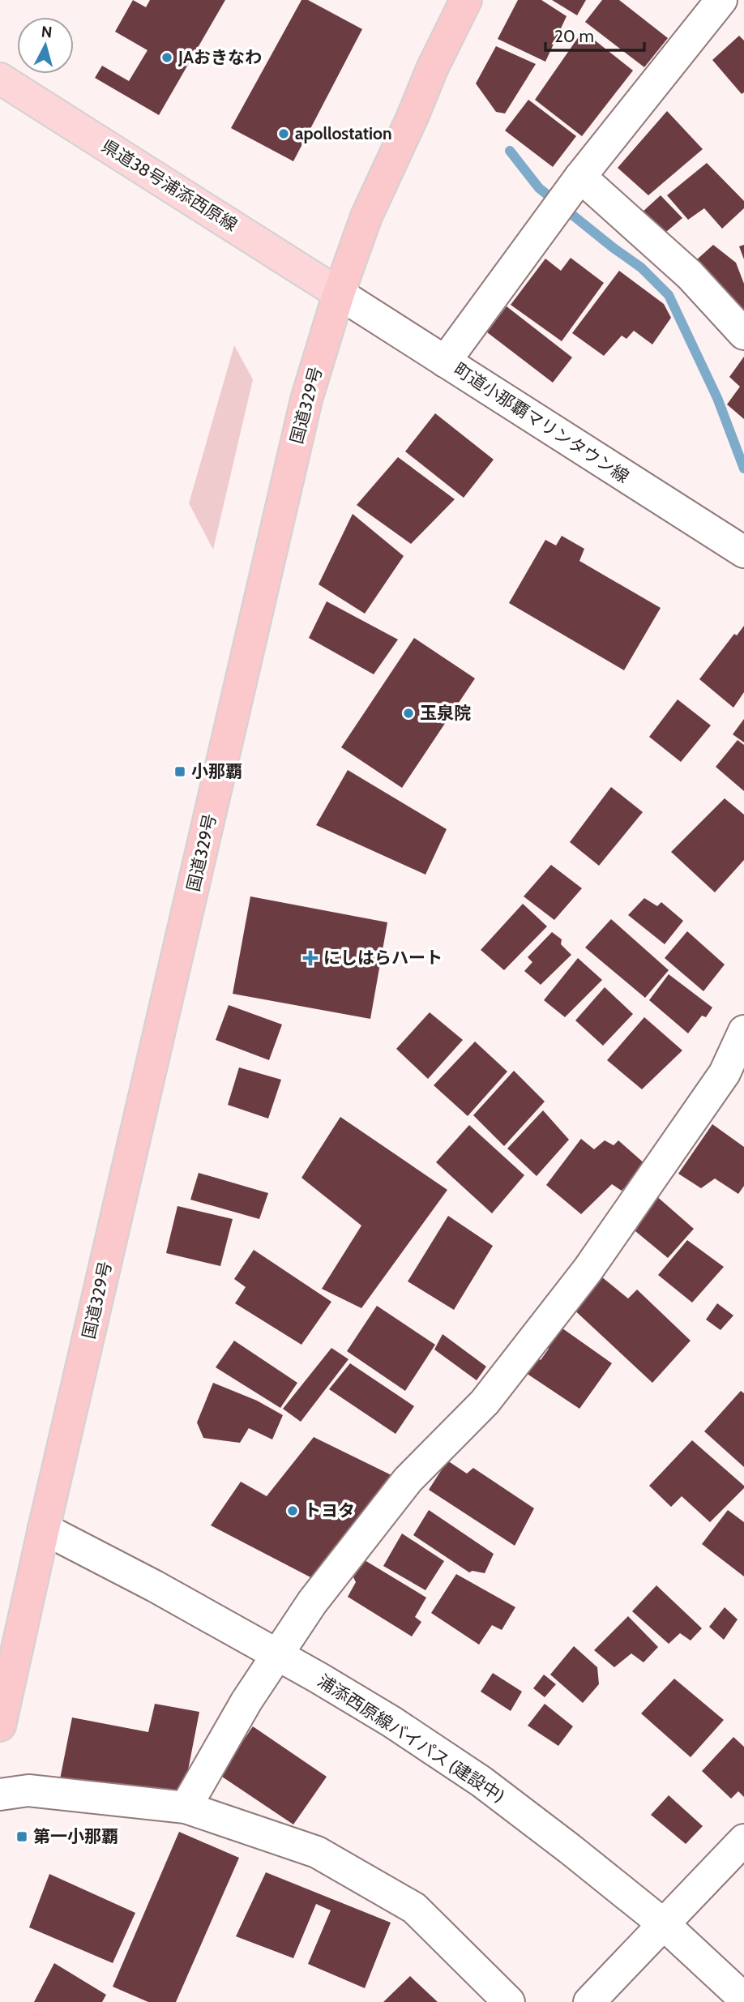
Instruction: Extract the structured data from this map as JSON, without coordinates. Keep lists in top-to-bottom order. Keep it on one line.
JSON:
{"streets":{"highway":["国道329号"],"main road":["県道38号浦添西原線"],"street":["町道小那覇マリンタウン線","浦添西原線バイパス (建設中)"]},"crossings":[["県道38号浦添西原線","国道329号"],["県道38号浦添西原線","町道小那覇マリンタウン線"],["国道329号","町道小那覇マリンタウン線"],["国道329号","浦添西原線バイパス (建設中)"]],"places":{"other":["JAおきなわ","apollostation","玉泉院","トヨタ"],"transit":["小那覇","第一小那覇"],"health":["にしはらハート"]},"scale_bar":"20 m","north":"top"}
